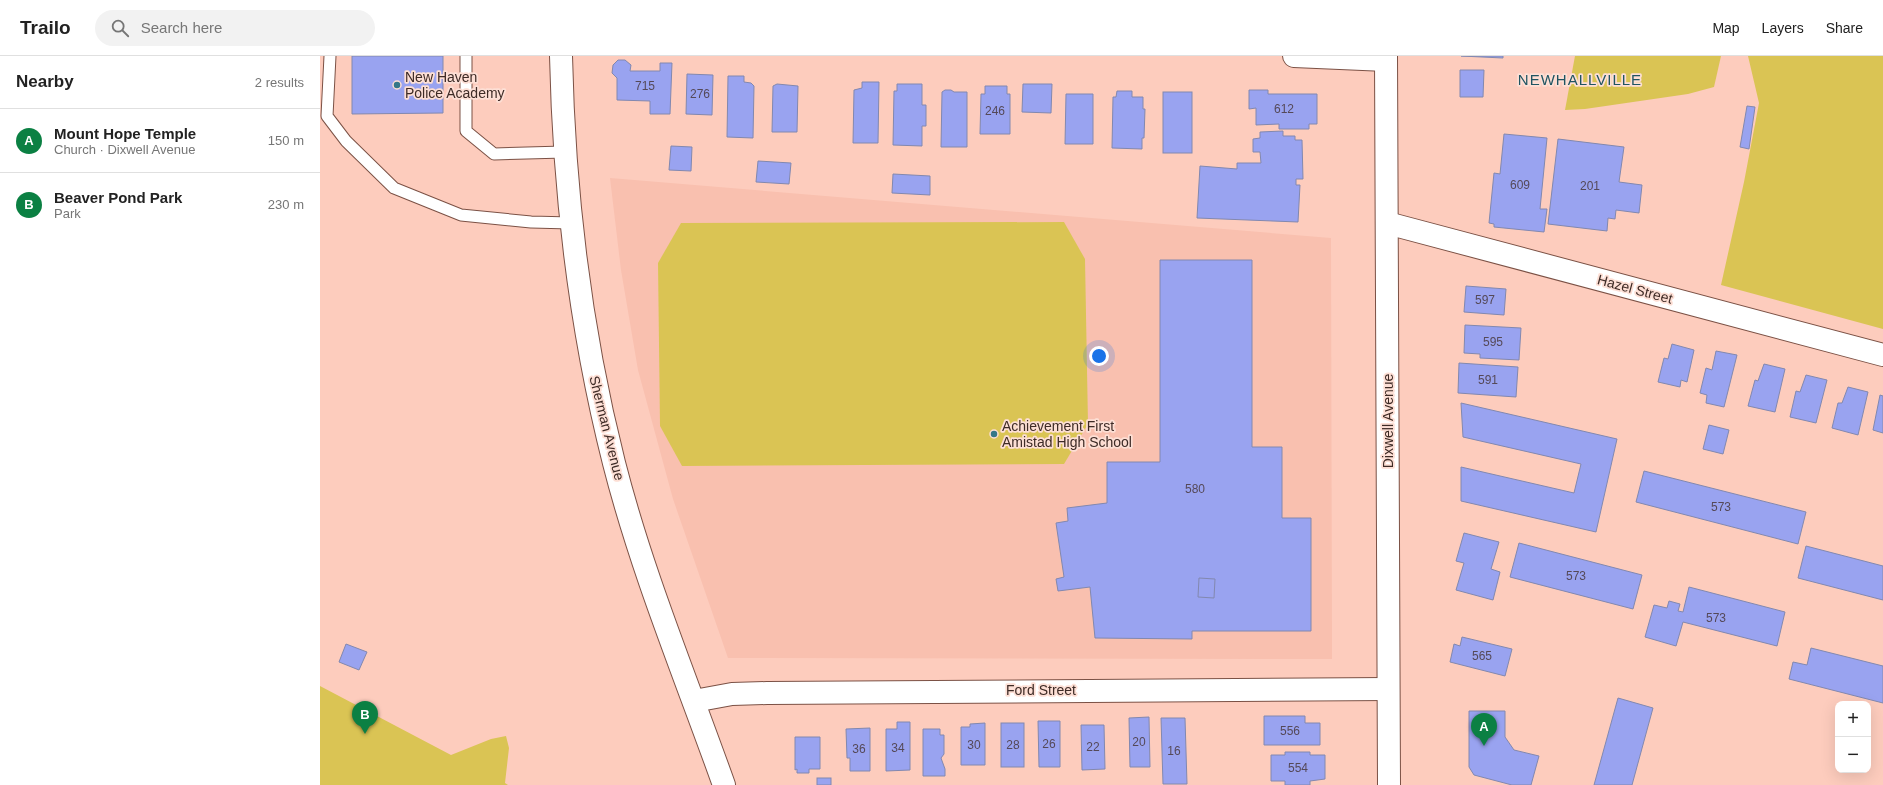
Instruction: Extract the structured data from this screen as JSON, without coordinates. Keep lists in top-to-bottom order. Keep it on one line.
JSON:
{"streets":{"main road":["Hazel Street","Dixwell Avenue","Sherman Avenue","Ford Street"]},"crossings":[["Hazel Street","Dixwell Avenue"],["Dixwell Avenue","Ford Street"],["Sherman Avenue","Ford Street"]],"districts":["NEWHALLVILLE"],"places":["New Haven Police Academy","Achievement First Amistad High School"],"house_numbers":["715","276","612","246","609","201","597","595","591","580","573","573","573","565","556","20","26","30","28","22","34","36","16","554"],"page":{"header":"Trailo","search":"Search here","nav":["Map","Layers","Share"],"heading":["Nearby","2 results"],"list":[{"mark":"A","name":"Mount Hope Temple","note":"Church · Dixwell Avenue","value":"150 m"},{"mark":"B","name":"Beaver Pond Park","note":"Park","value":"230 m"}],"map_buttons":["+","−"],"pins":["B","A"]}}
